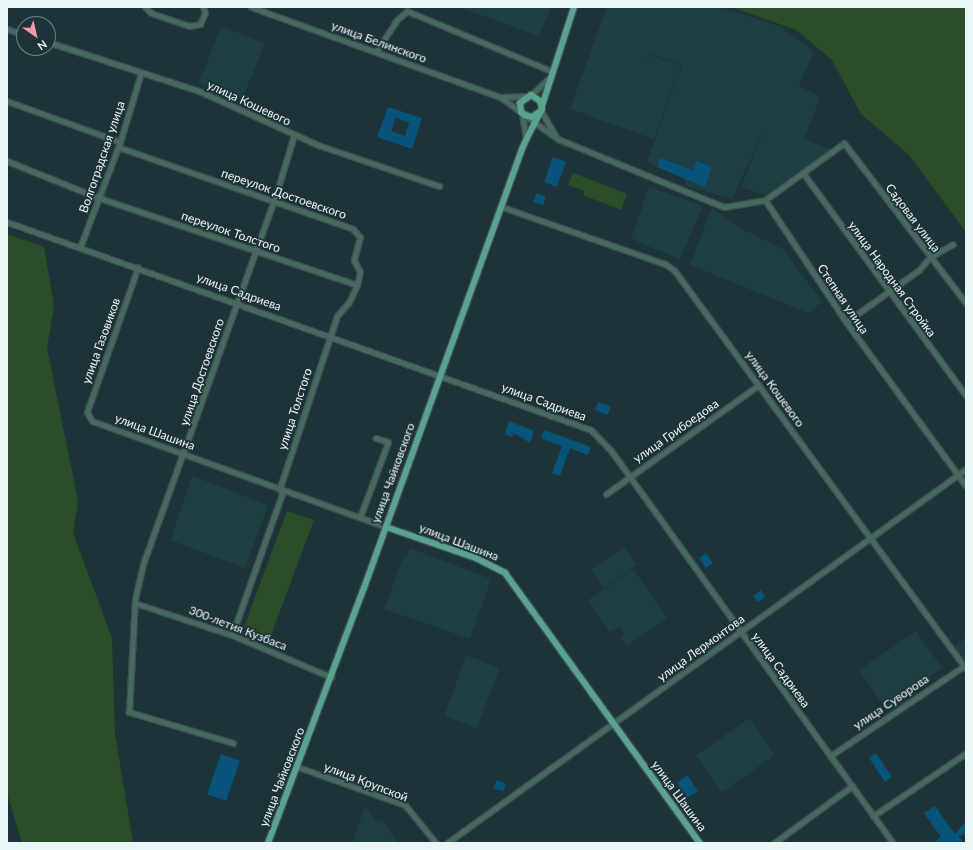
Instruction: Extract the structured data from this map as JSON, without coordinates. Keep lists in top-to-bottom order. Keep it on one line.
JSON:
{"streets":{"main road":["улица Шашина","улица Чайковского"],"street":["улица Белинского","улица Кошевого","Волгоградская улица","переулок Достоевского","Садовая улица","переулок Толстого","улица Народная Стройка","улица Садриева","Степная улица","улица Газовиков","улица Достоевского","улица Толстого","улица Грибоедова","300-летия Кузбаса","улица Лермонтова","улица Суворова","улица Крупской"]},"crossings":[["улица Кошевого","Волгоградская улица"],["улица Кошевого","улица Достоевского"],["улица Кошевого","улица Грибоедова"],["улица Кошевого","улица Чайковского"],["улица Кошевого","улица Лермонтова"],["улица Кошевого","улица Суворова"],["Волгоградская улица","переулок Достоевского"],["Волгоградская улица","переулок Толстого"],["Волгоградская улица","улица Садриева"],["переулок Достоевского","переулок Толстого"],["переулок Достоевского","улица Садриева"],["переулок Достоевского","улица Достоевского"],["переулок Достоевского","улица Толстого"],["Садовая улица","улица Народная Стройка"],["переулок Толстого","улица Достоевского"],["улица Садриева","улица Газовиков"],["улица Садриева","улица Достоевского"],["улица Садриева","улица Толстого"],["улица Садриева","улица Грибоедова"],["улица Садриева","улица Чайковского"],["улица Садриева","улица Лермонтова"],["улица Садриева","улица Суворова"],["Степная улица","улица Лермонтова"],["улица Газовиков","улица Шашина"],["улица Достоевского","улица Шашина"],["улица Достоевского","300-летия Кузбаса"],["улица Толстого","улица Шашина"],["улица Толстого","300-летия Кузбаса"],["улица Шашина","улица Чайковского"],["улица Шашина","улица Лермонтова"],["улица Чайковского","300-летия Кузбаса"],["улица Чайковского","улица Крупской"]],"north":"bottom right"}
